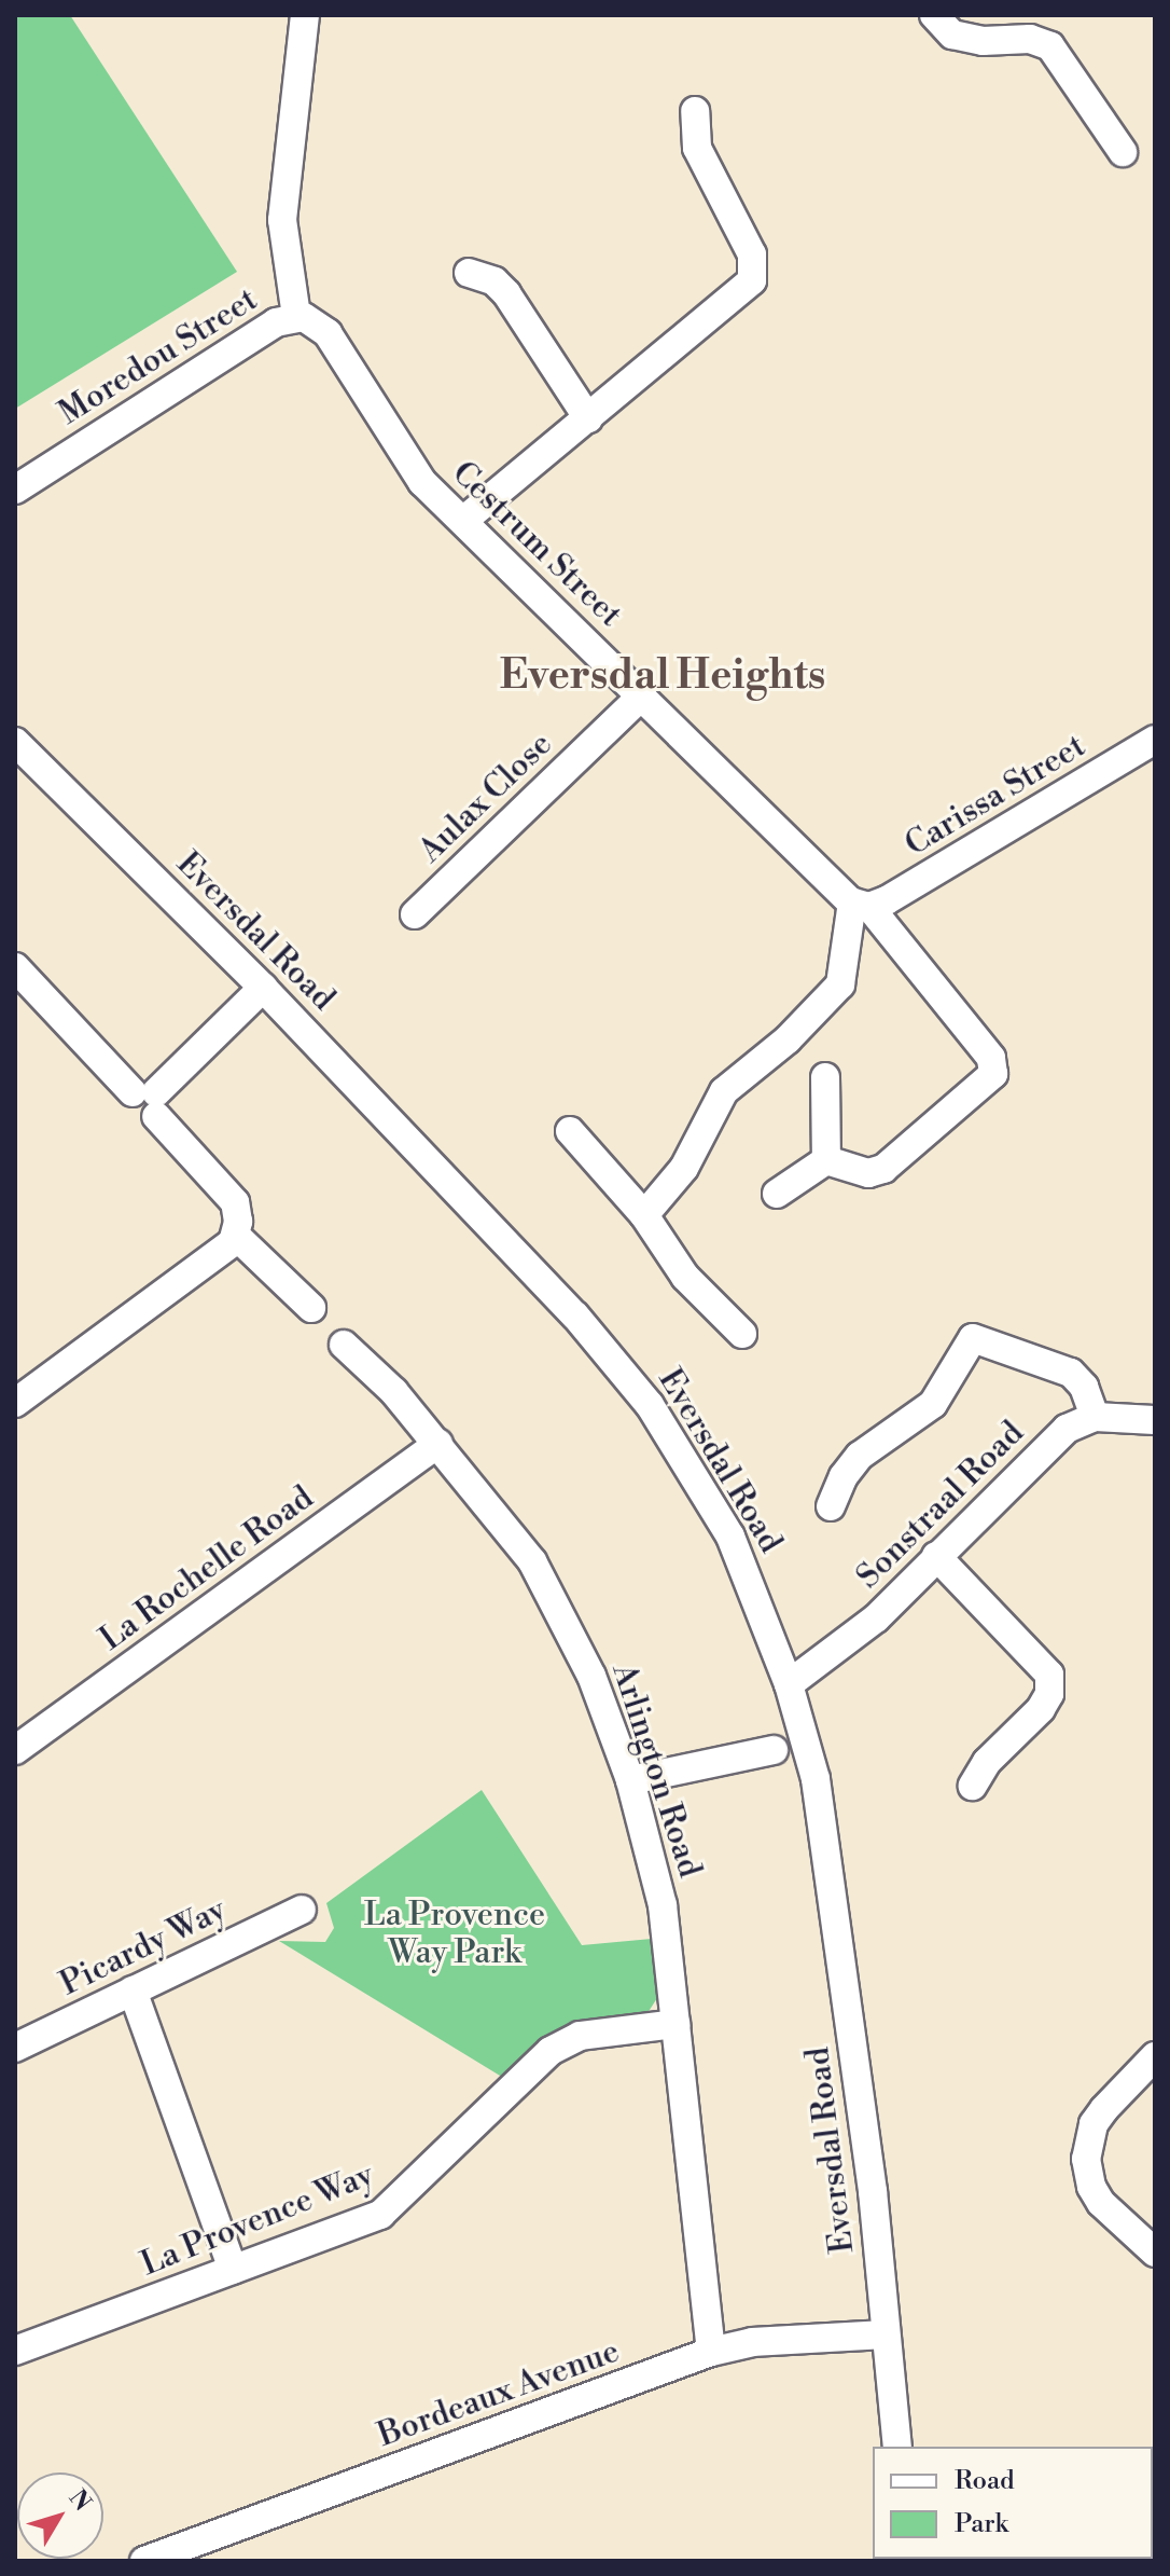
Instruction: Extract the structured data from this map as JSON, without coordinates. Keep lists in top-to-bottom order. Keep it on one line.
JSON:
{"streets":{"street":["Moredou Street","Cestrum Street","Carissa Street","Aulax Close","Eversdal Road","Sonstraal Road","La Rochelle Road","Arlington Road","Picardy Way","La Provence Way","Bordeaux Avenue"]},"crossings":[["Moredou Street","Cestrum Street"],["Cestrum Street","Carissa Street"],["Cestrum Street","Aulax Close"],["Eversdal Road","Sonstraal Road"],["Eversdal Road","Bordeaux Avenue"],["La Rochelle Road","Arlington Road"],["Arlington Road","La Provence Way"],["Arlington Road","Bordeaux Avenue"]],"districts":["Eversdal Heights"],"parks":["La Provence Way Park"],"legend":["Road","Park"],"north":"top right"}
